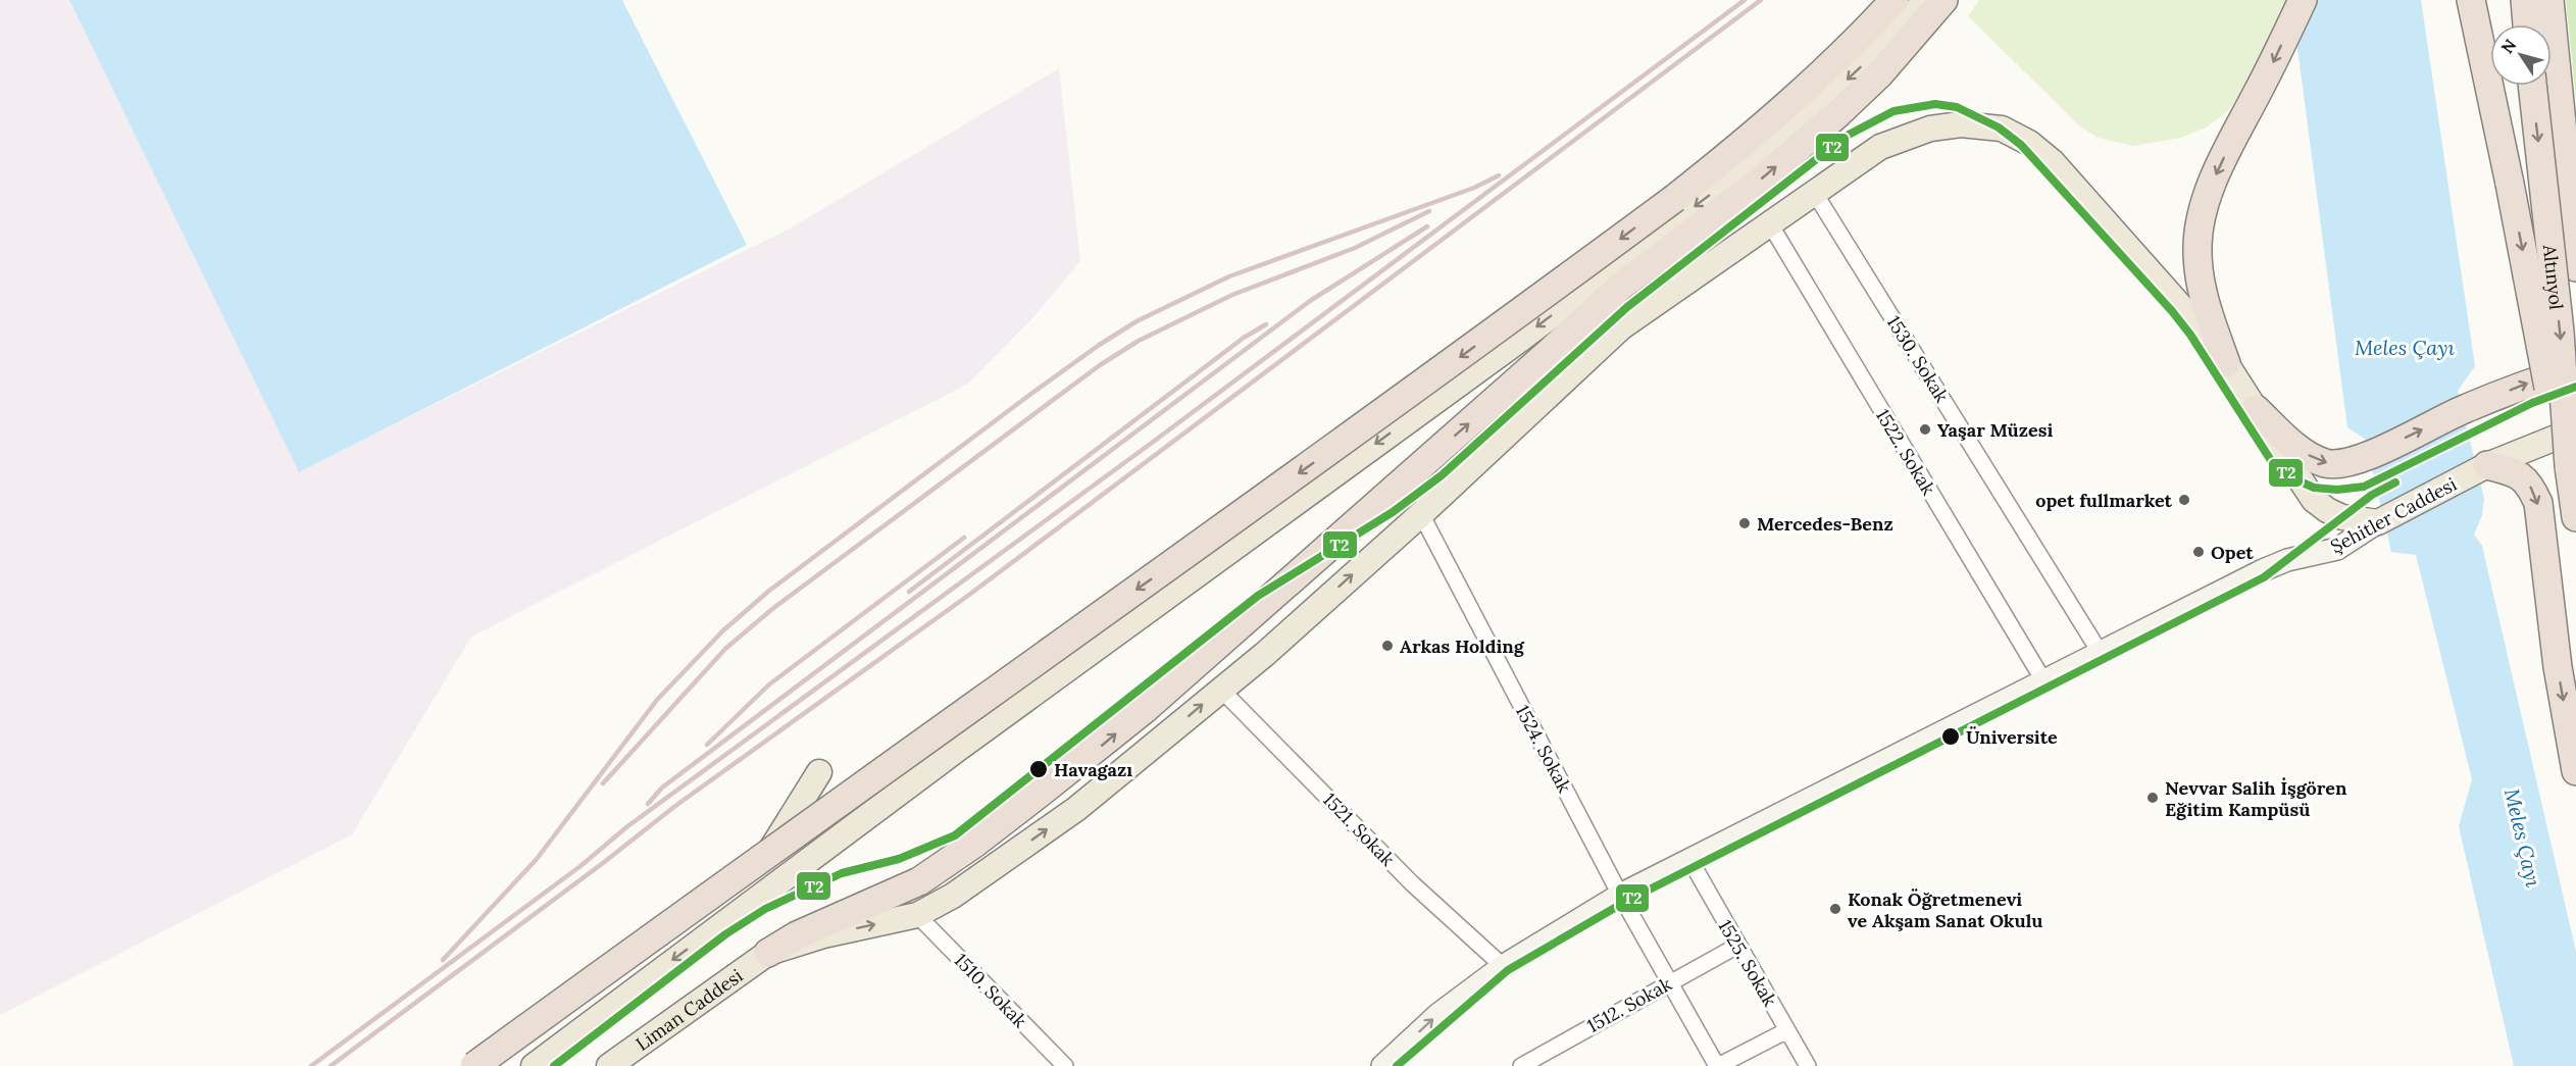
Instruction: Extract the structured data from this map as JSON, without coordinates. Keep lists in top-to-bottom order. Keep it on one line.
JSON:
{"streets":{"highway":["Altınyol"],"main road":["Şehitler Caddesi","Liman Caddesi"],"street":["1530. Sokak","1522. Sokak","1524. Sokak","1521. Sokak","1525. Sokak","1510. Sokak","1512. Sokak"]},"crossings":[["1530. Sokak","Şehitler Caddesi"],["1530. Sokak","Liman Caddesi"],["1522. Sokak","Şehitler Caddesi"],["1522. Sokak","Liman Caddesi"],["Şehitler Caddesi","1524. Sokak"],["Şehitler Caddesi","1521. Sokak"],["Şehitler Caddesi","1525. Sokak"],["Şehitler Caddesi","Liman Caddesi"],["1524. Sokak","1512. Sokak"],["1524. Sokak","Liman Caddesi"],["1521. Sokak","Liman Caddesi"],["1525. Sokak","1512. Sokak"],["1510. Sokak","Liman Caddesi"]],"water":["Meles Çayı"],"places":["Yaşar Müzesi","opet fullmarket","Mercedes-Benz","Opet","Arkas Holding","Üniversite","Havagazı","Nevvar Salih İşgören Eğitim Kampüsü","Konak Öğretmenevi ve Akşam Sanat Okulu"],"lines":["transit line T2"],"north":"top left"}
